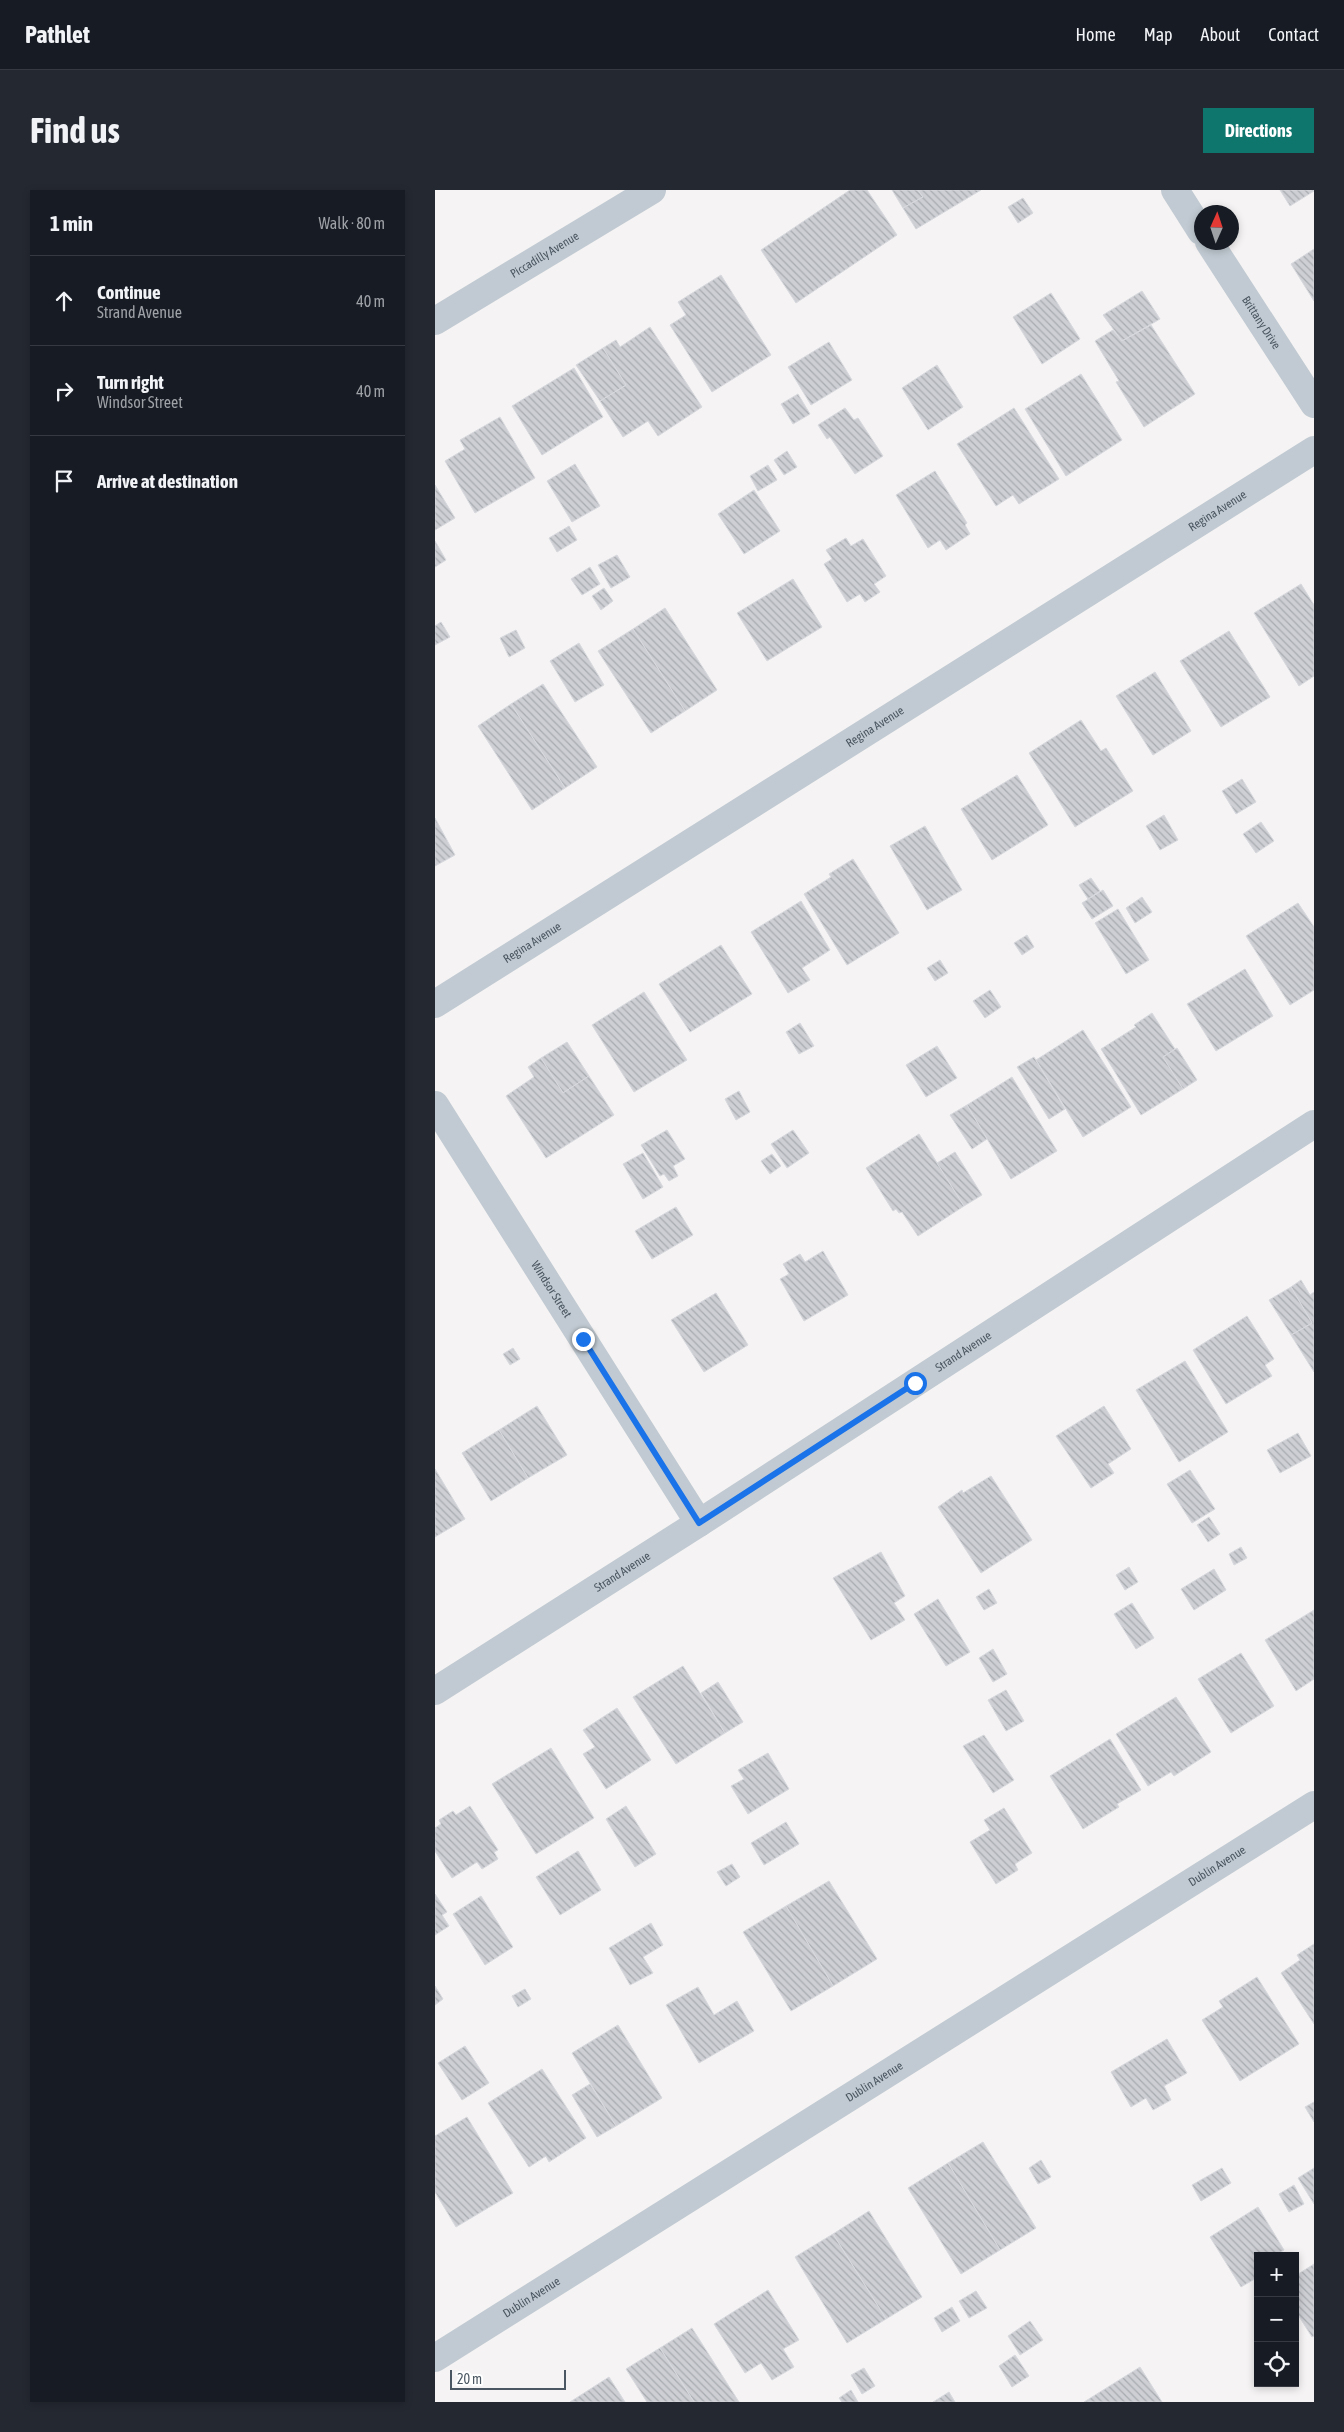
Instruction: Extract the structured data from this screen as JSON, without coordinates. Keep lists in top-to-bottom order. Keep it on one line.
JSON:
{"streets":{"street":["Piccadilly Avenue","Brittany Drive","Regina Avenue","Windsor Street","Strand Avenue","Dublin Avenue"]},"crossings":[["Windsor Street","Strand Avenue"]],"scale_bar":"20 m","north":"top","page":{"header":"Pathlet","nav":["Home","Map","About","Contact"],"buttons":"Directions","title":"Find us","heading":["1 min","Walk · 80 m"],"list":[["Continue","Strand Avenue","40 m"],["Turn right","Windsor Street","40 m"],"Arrive at destination"],"map_buttons":["+","−"],"scale":"20 m"}}
